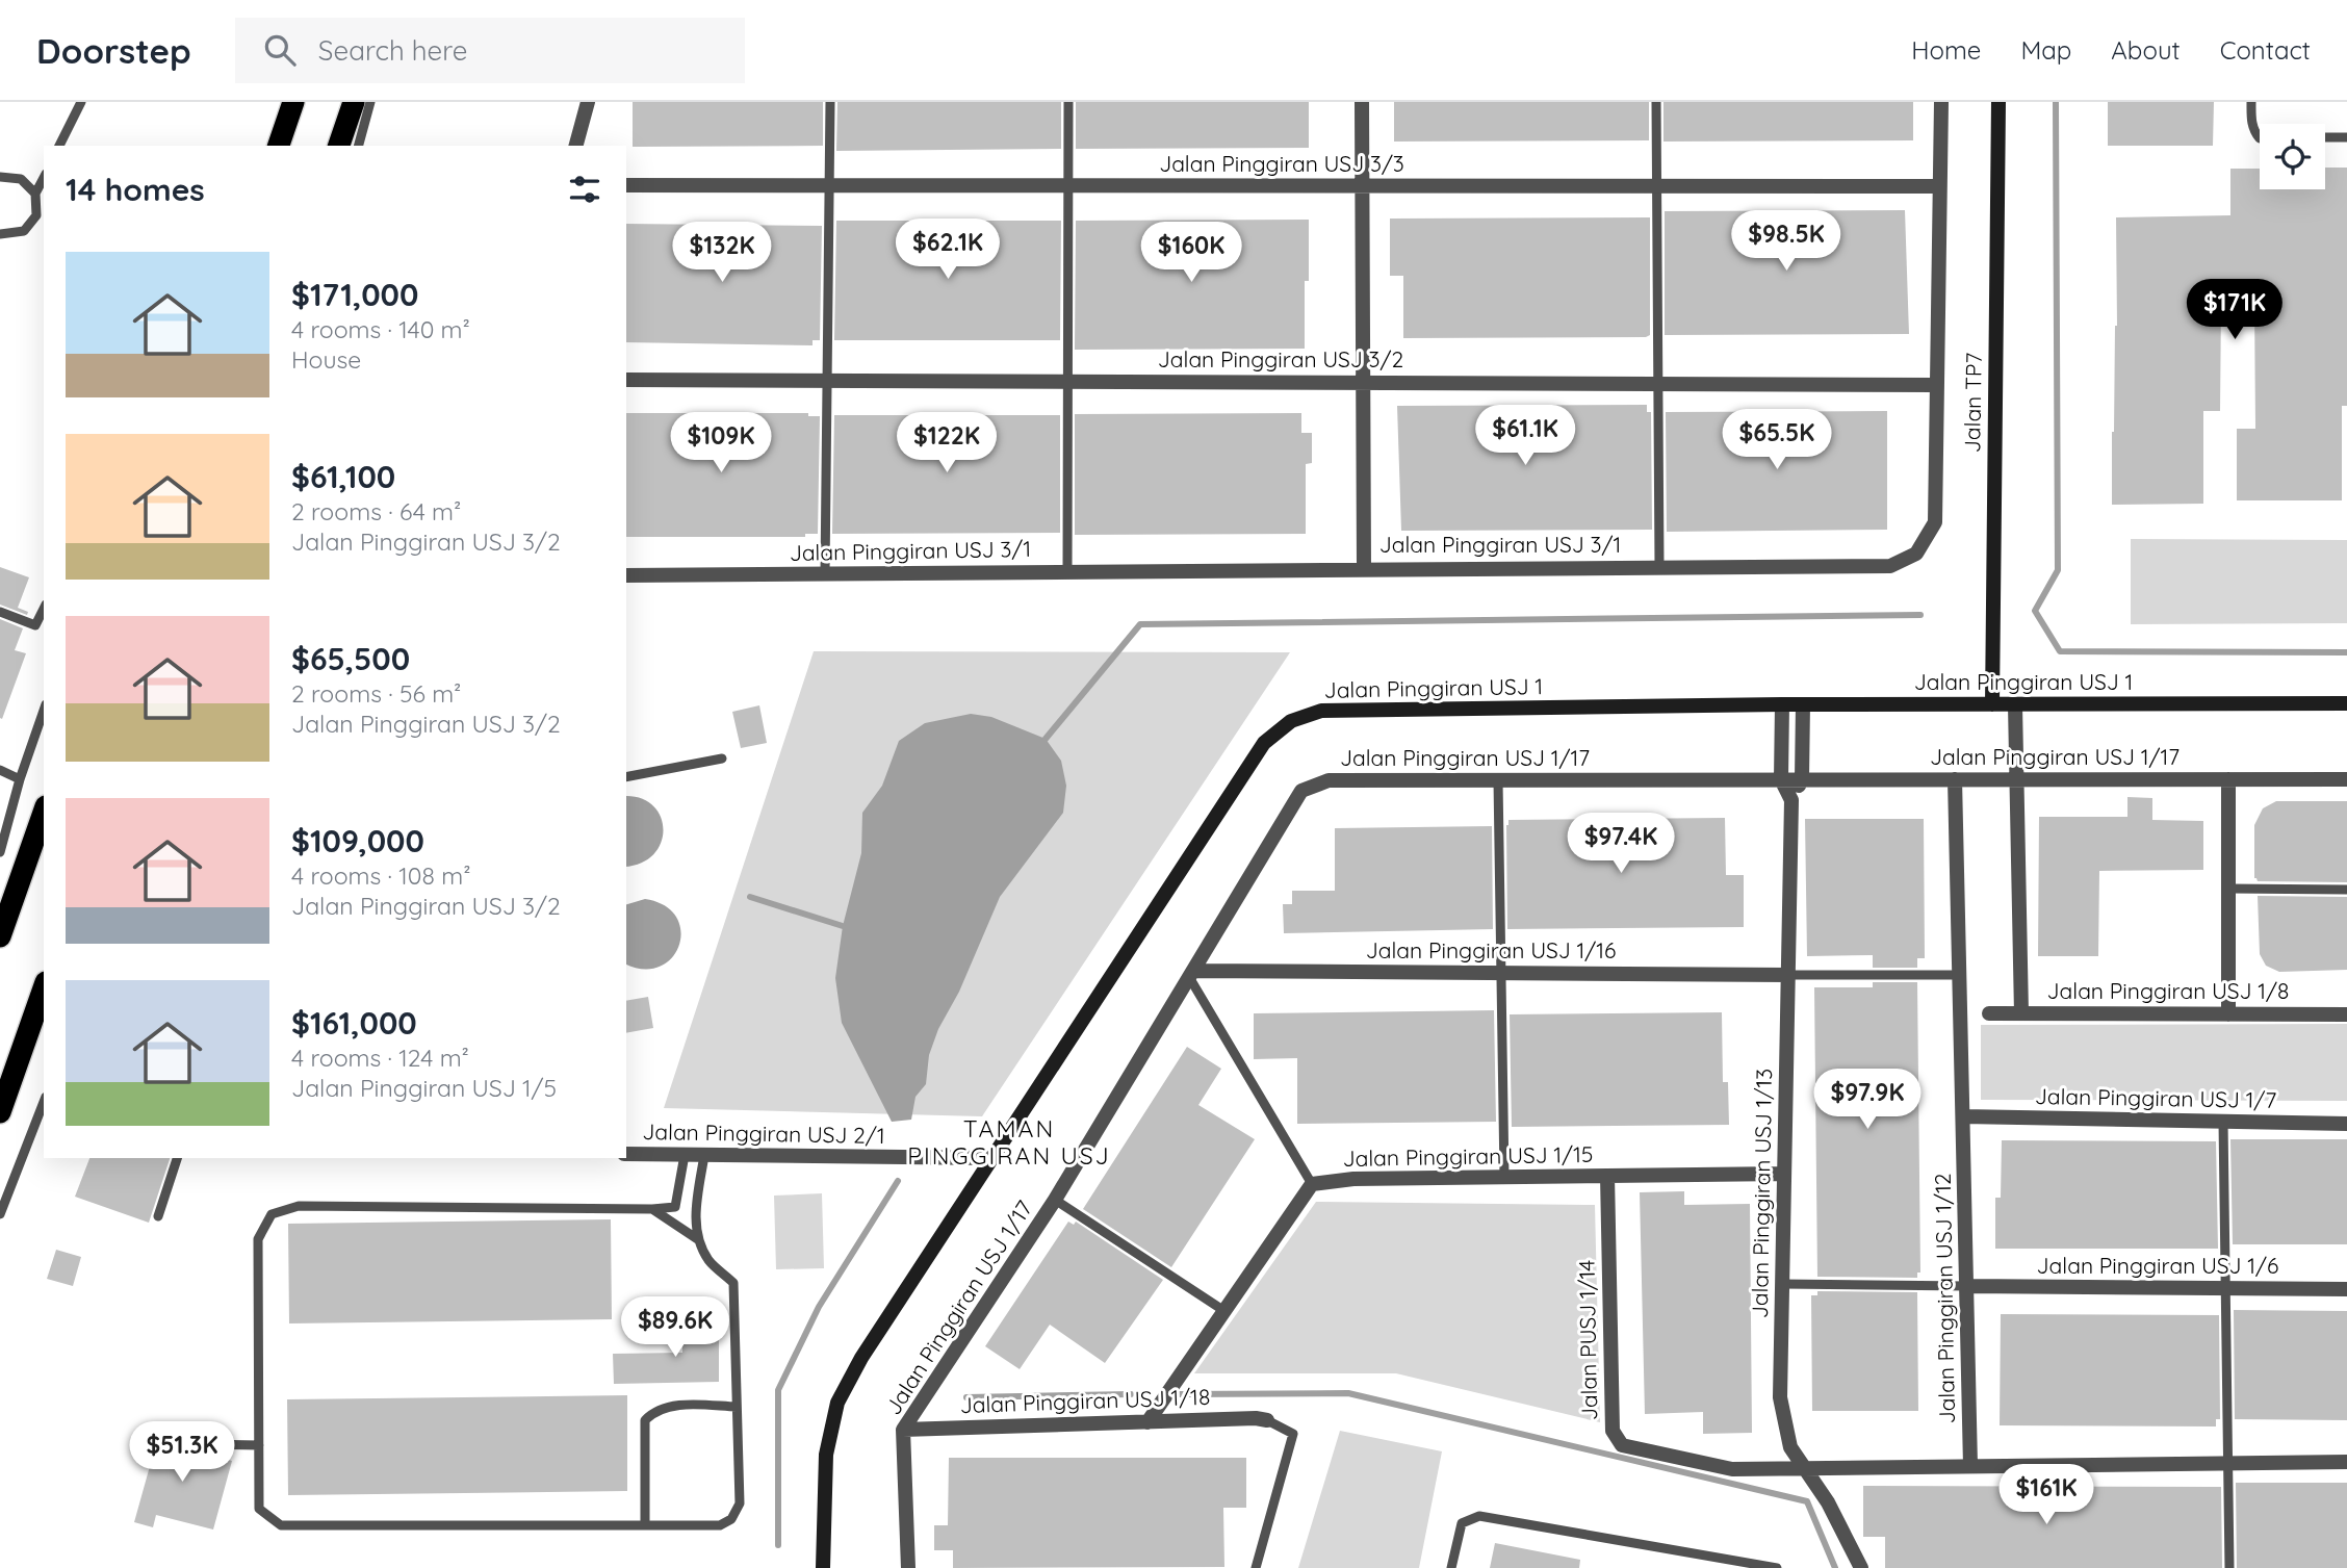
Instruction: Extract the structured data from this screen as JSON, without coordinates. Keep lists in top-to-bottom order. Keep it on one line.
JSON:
{"streets":{"street":["Jalan Pinggiran USJ 3/3","Jalan Pinggiran USJ 3/2","Jalan TP7","Jalan Pinggiran USJ 3/1","Jalan Pinggiran USJ 1","Jalan Pinggiran USJ 1/17","Jalan Pinggiran USJ 1/16","Jalan Pinggiran USJ 1/8","Jalan Pinggiran USJ 1/7","Jalan Pinggiran USJ 2/1","Jalan Pinggiran USJ 1/15","Jalan Pinggiran USJ 1/13","Jalan Pinggiran USJ 1/6","Jalan Pinggiran USJ 1/12","Jalan PUSJ 1/14","Jalan Pinggiran USJ 1/18"]},"crossings":[["Jalan Pinggiran USJ 3/3","Jalan Pinggiran USJ 3/1"],["Jalan Pinggiran USJ 3/2","Jalan Pinggiran USJ 3/1"],["Jalan TP7","Jalan Pinggiran USJ 1"],["Jalan Pinggiran USJ 1","Jalan Pinggiran USJ 2/1"],["Jalan Pinggiran USJ 1","Jalan Pinggiran USJ 1/13"],["Jalan Pinggiran USJ 1/17","Jalan Pinggiran USJ 1/16"],["Jalan Pinggiran USJ 1/17","Jalan Pinggiran USJ 1/13"],["Jalan Pinggiran USJ 1/17","Jalan Pinggiran USJ 1/12"],["Jalan Pinggiran USJ 1/17","Jalan Pinggiran USJ 1/18"],["Jalan Pinggiran USJ 1/16","Jalan Pinggiran USJ 1/13"],["Jalan Pinggiran USJ 1/7","Jalan Pinggiran USJ 1/12"],["Jalan Pinggiran USJ 1/15","Jalan Pinggiran USJ 1/13"],["Jalan Pinggiran USJ 1/15","Jalan PUSJ 1/14"],["Jalan Pinggiran USJ 1/13","Jalan PUSJ 1/14"],["Jalan Pinggiran USJ 1/6","Jalan Pinggiran USJ 1/12"],["Jalan Pinggiran USJ 1/12","Jalan PUSJ 1/14"]],"districts":["TAMAN PINGGIRAN USJ"],"page":{"header":"Doorstep","search":"Search here","nav":["Home","Map","About","Contact"],"heading":"14 homes","price":["$98.5K","$62.1K","$132K","$160K","$171K","$61.1K","$65.5K","$109K","$122K","$97.4K","$97.9K","$89.6K","$51.3K","$161K"],"list":[{"name":"$171,000","note":"4 rooms · 140 m² · House"},{"name":"$61,100","note":"2 rooms · 64 m² · Jalan Pinggiran USJ 3/2"},{"name":"$65,500","note":"2 rooms · 56 m² · Jalan Pinggiran USJ 3/2"},{"name":"$109,000","note":"4 rooms · 108 m² · Jalan Pinggiran USJ 3/2"},{"name":"$161,000","note":"4 rooms · 124 m² · Jalan Pinggiran USJ 1/5"}]}}
